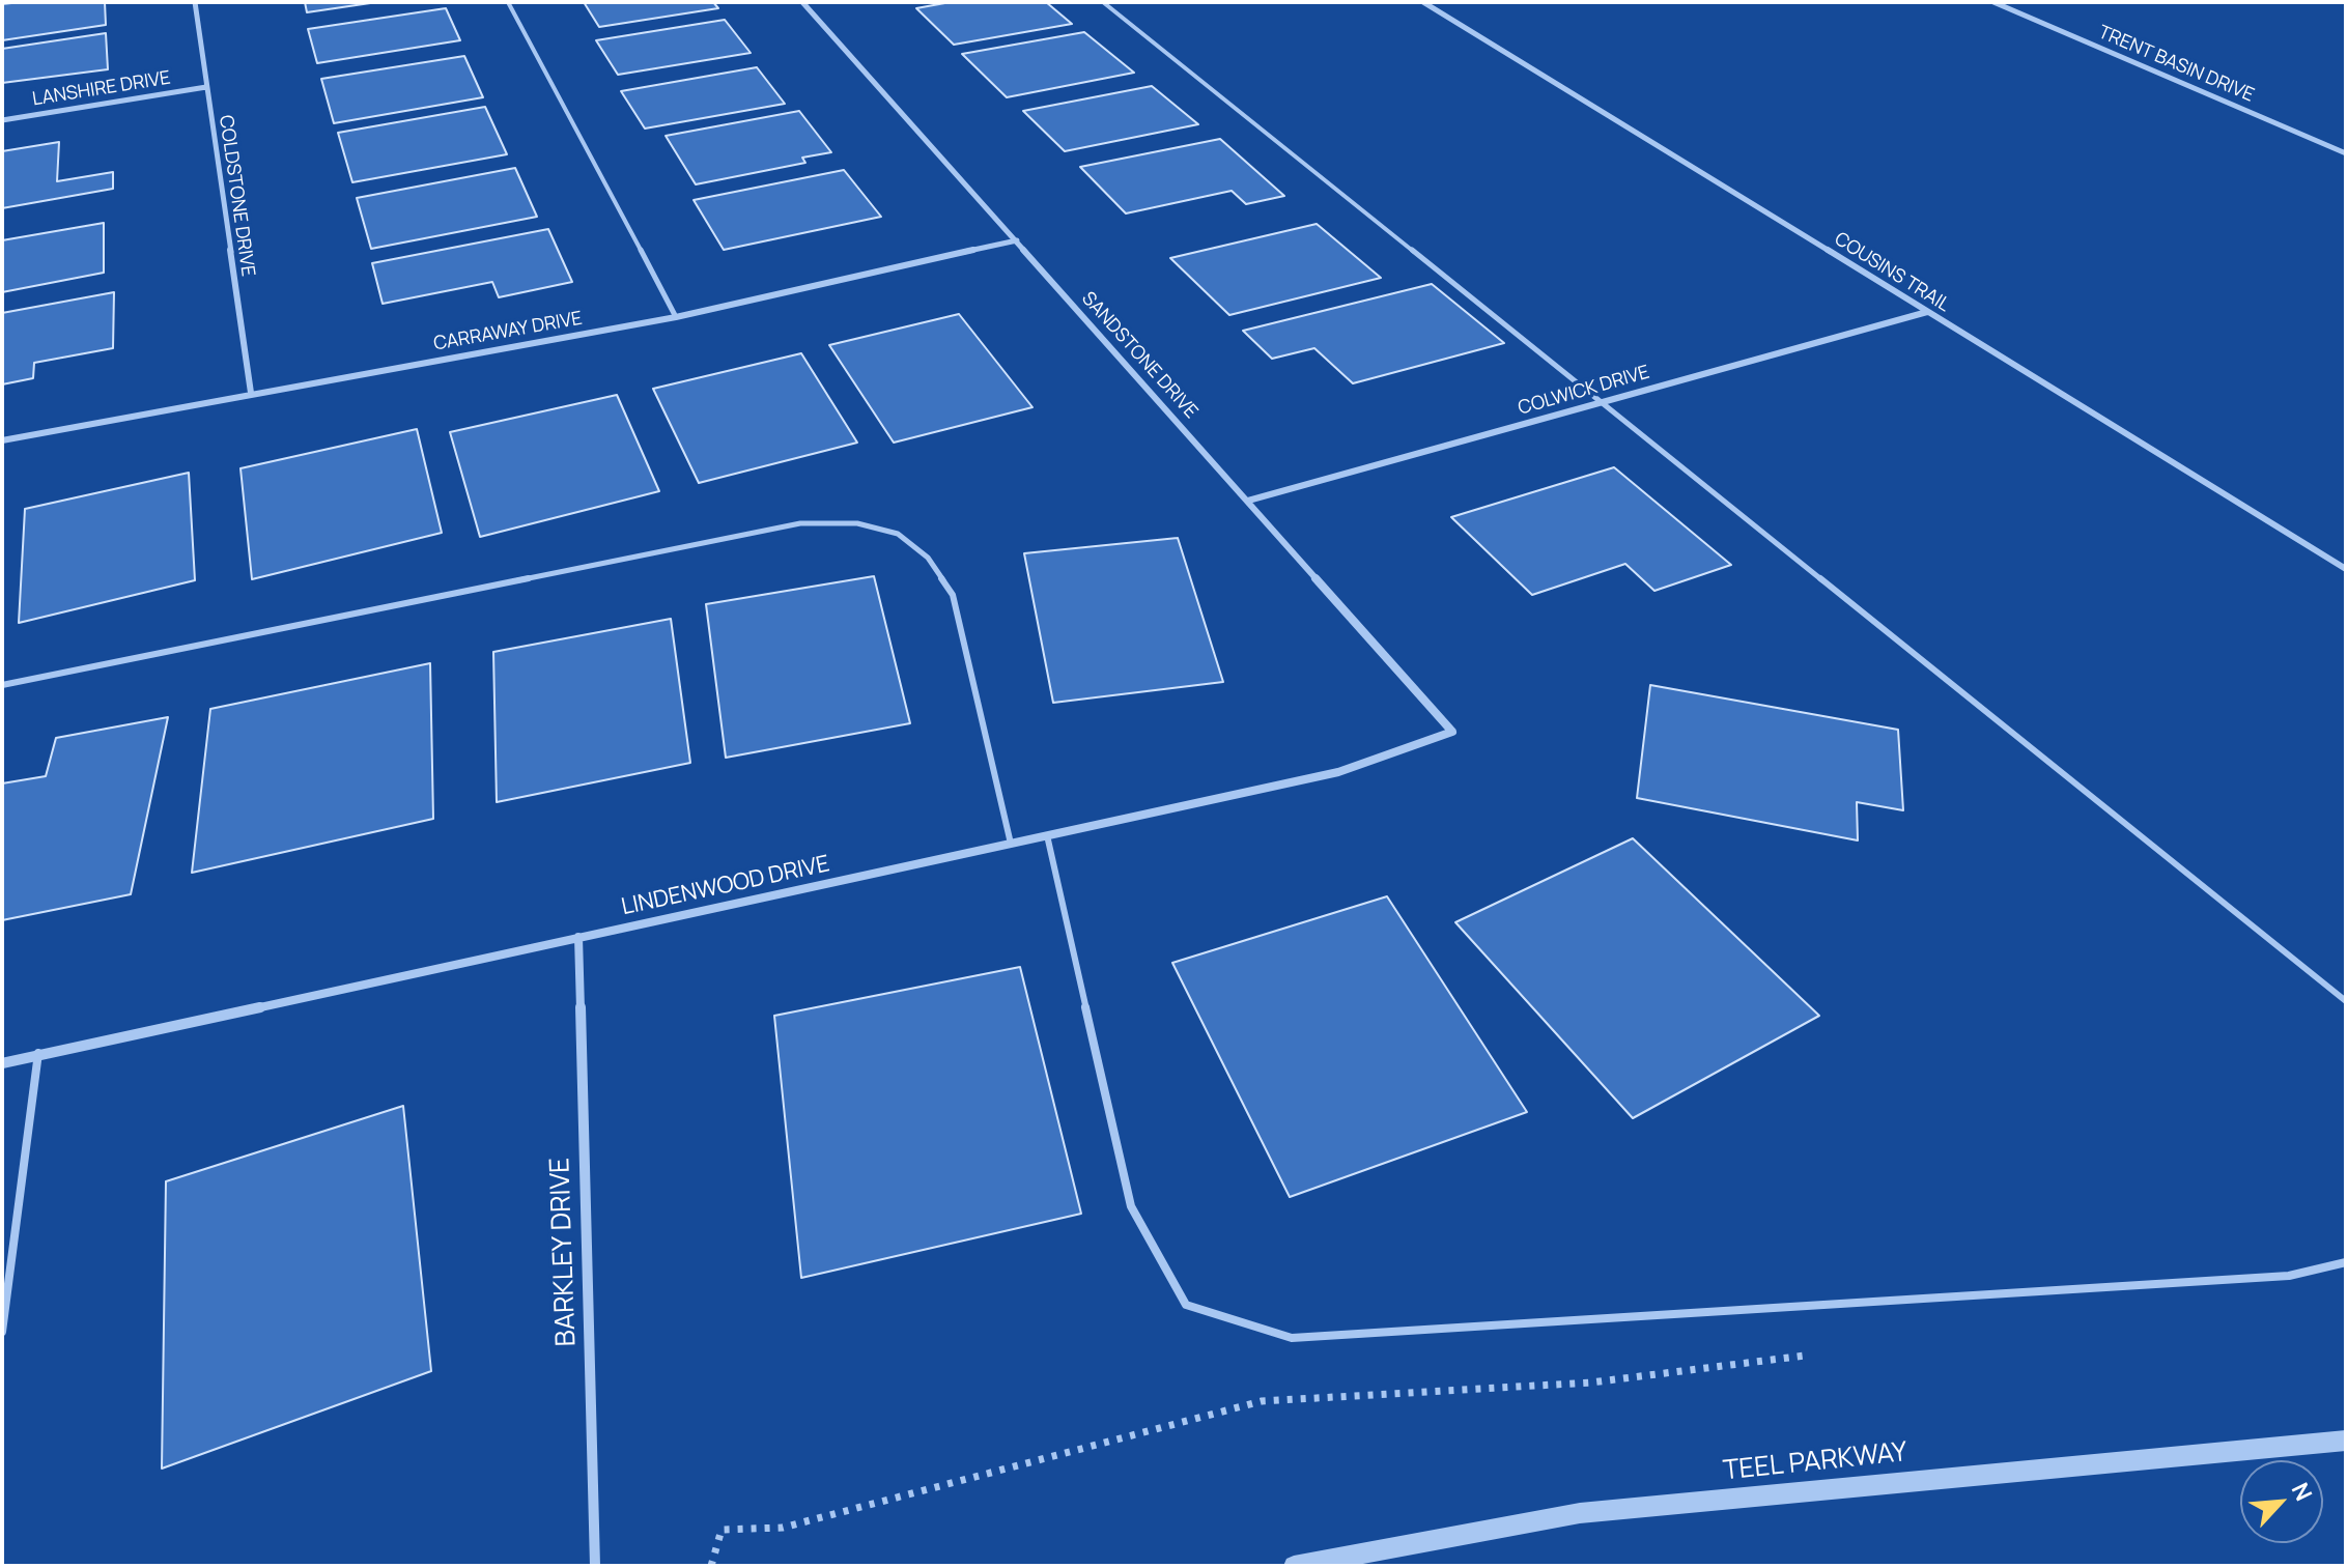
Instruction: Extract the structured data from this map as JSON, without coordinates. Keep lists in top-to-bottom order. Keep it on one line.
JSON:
{"streets":{"street":["TRENT BASIN DRIVE","LANSHIRE DRIVE","COLDSTONE DRIVE","COUSINS TRAIL","CARRAWAY DRIVE","SANDSTONE DRIVE","COLWICK DRIVE","LINDENWOOD DRIVE","BARKLEY DRIVE","TEEL PARKWAY"]},"crossings":[["LANSHIRE DRIVE","COLDSTONE DRIVE"],["COLDSTONE DRIVE","CARRAWAY DRIVE"],["COUSINS TRAIL","COLWICK DRIVE"],["CARRAWAY DRIVE","SANDSTONE DRIVE"],["SANDSTONE DRIVE","COLWICK DRIVE"],["SANDSTONE DRIVE","LINDENWOOD DRIVE"],["LINDENWOOD DRIVE","BARKLEY DRIVE"]],"north":"top right"}
